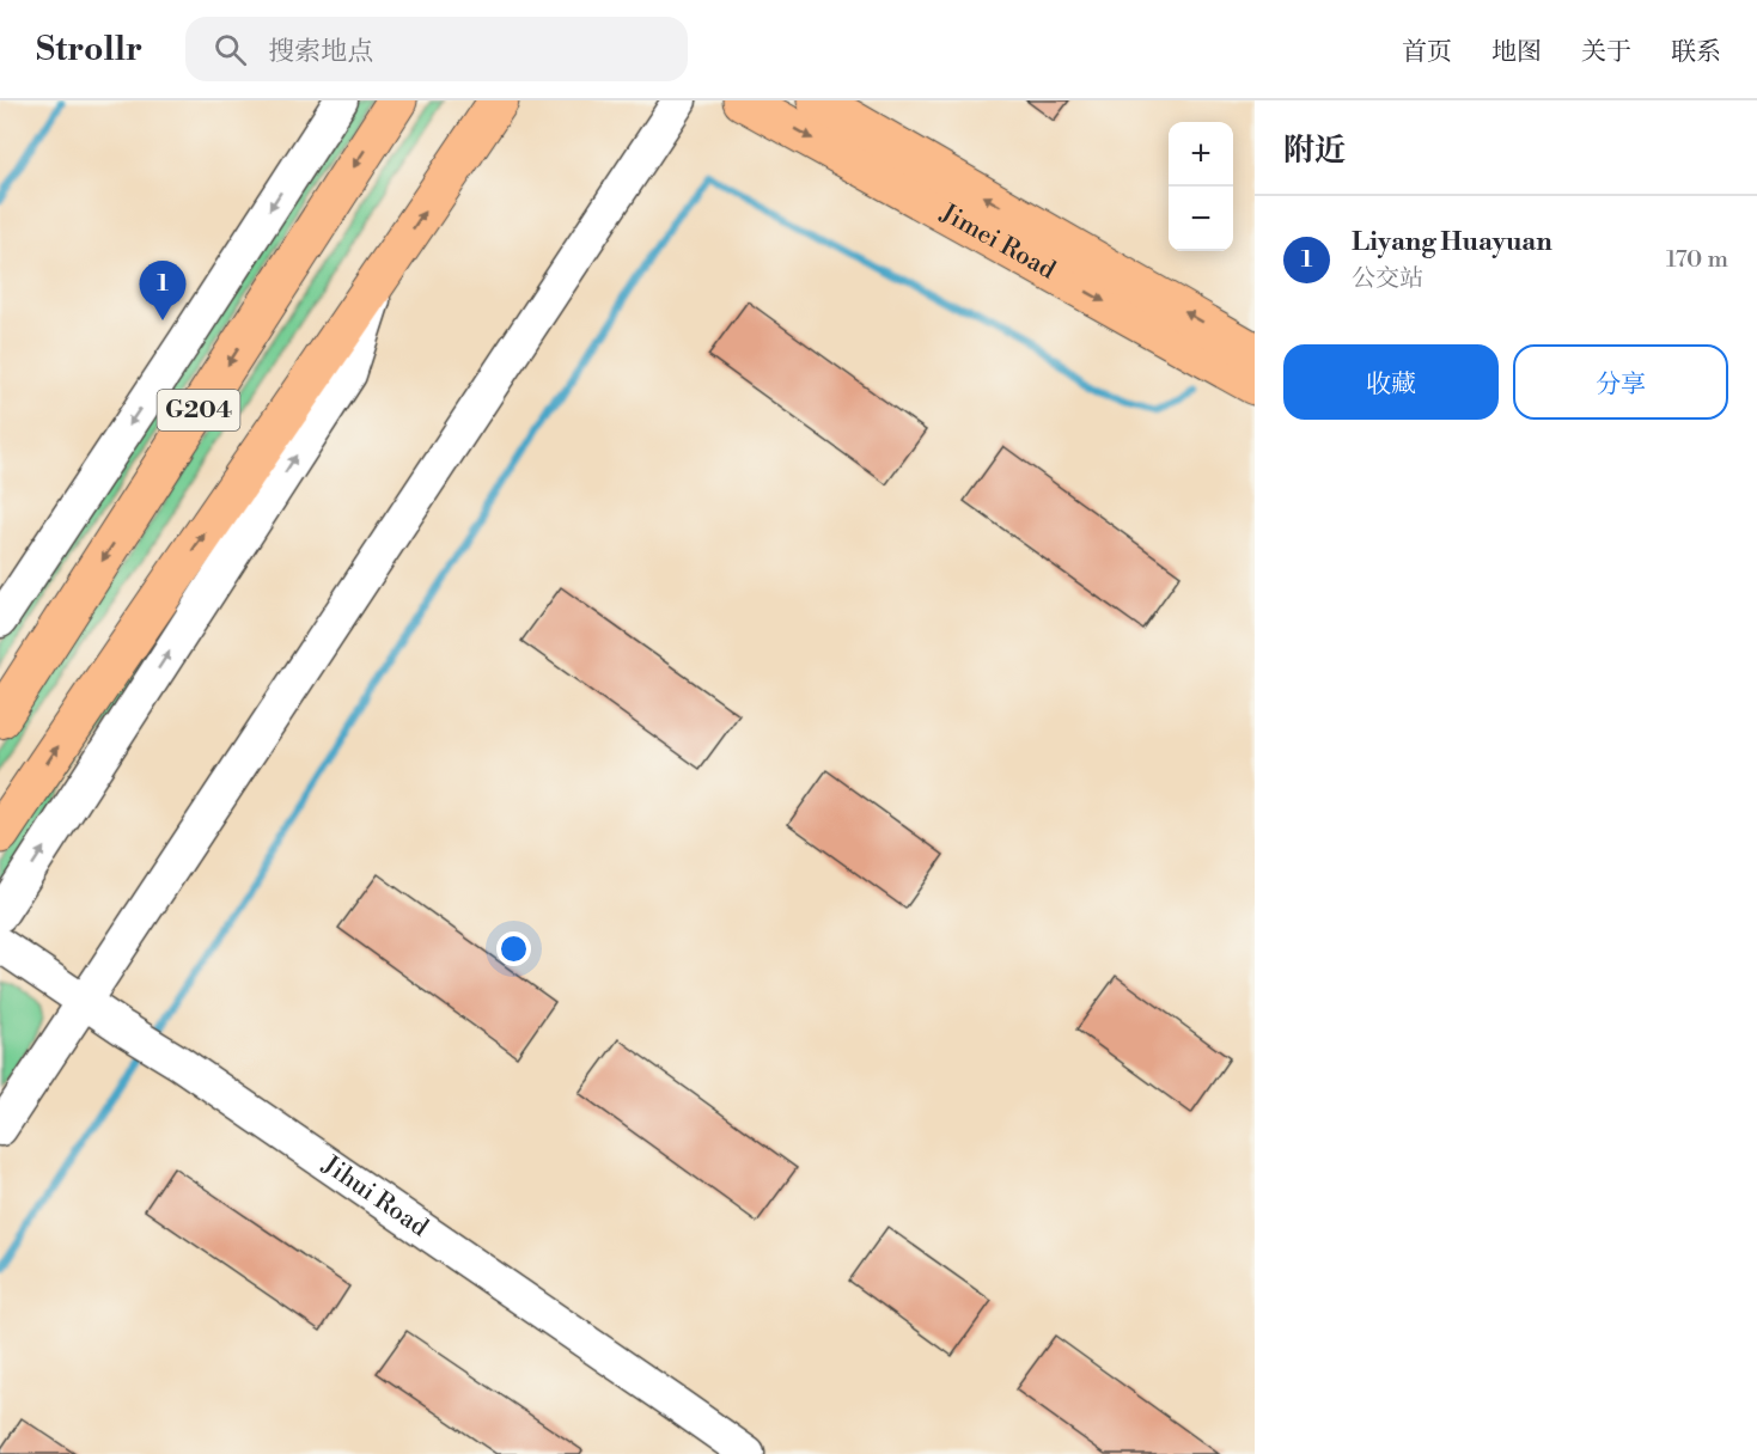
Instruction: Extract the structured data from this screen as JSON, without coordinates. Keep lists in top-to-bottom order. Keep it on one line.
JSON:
{"streets":{"main road":["Jimei Road","G204"],"street":["Jihui Road"]},"page":{"header":"Strollr","search":"搜索地点","nav":["首页","地图","关于","联系"],"heading":"附近","map_buttons":["+","−"],"list":[{"mark":"1","name":"Liyang Huayuan","note":"公交站","value":"170 m"}],"pins":"1","buttons":["收藏","分享"]}}
